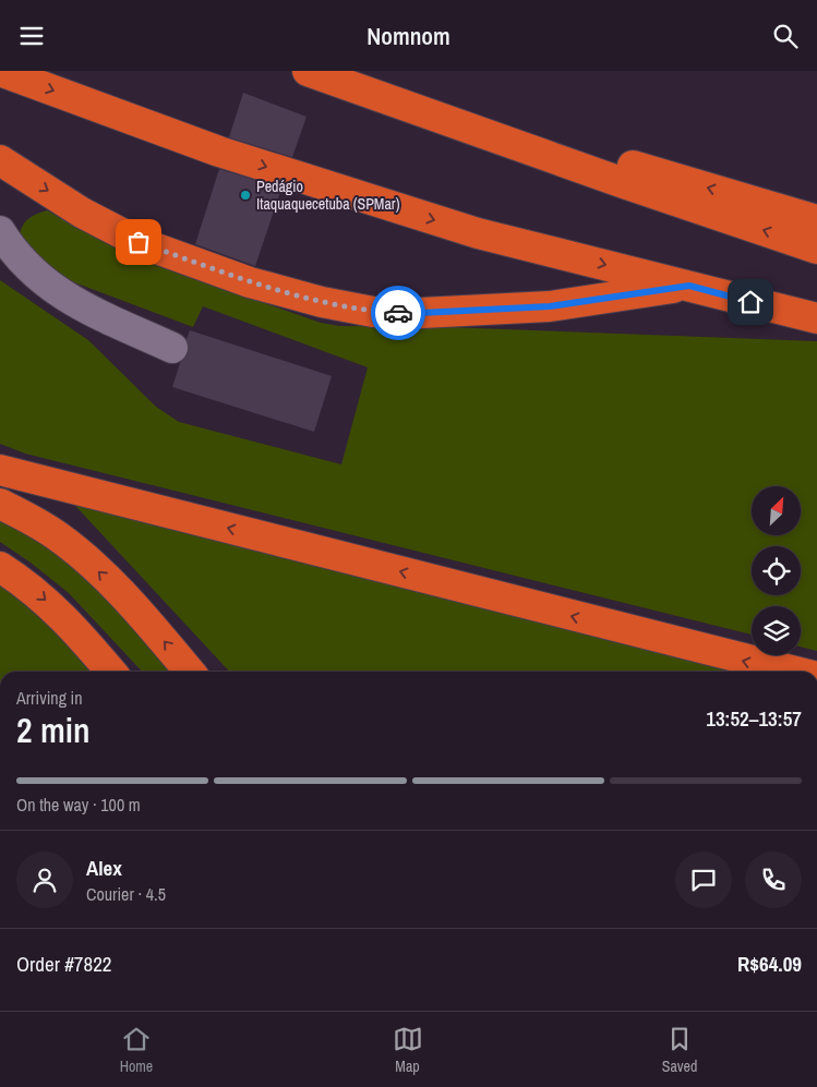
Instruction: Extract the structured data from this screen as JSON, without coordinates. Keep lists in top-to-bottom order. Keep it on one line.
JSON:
{"places":["Pedágio Itaquaquecetuba (SPMar)"],"north":"top right","page":{"header":"Nomnom","heading":["2 min","Arriving in","13:52–13:57"],"panel":["Alex","Courier · 4.5","Order #7822","R$64.09"],"bar":"On the way · 100 m","tabs":["Home","Map","Saved"]}}
